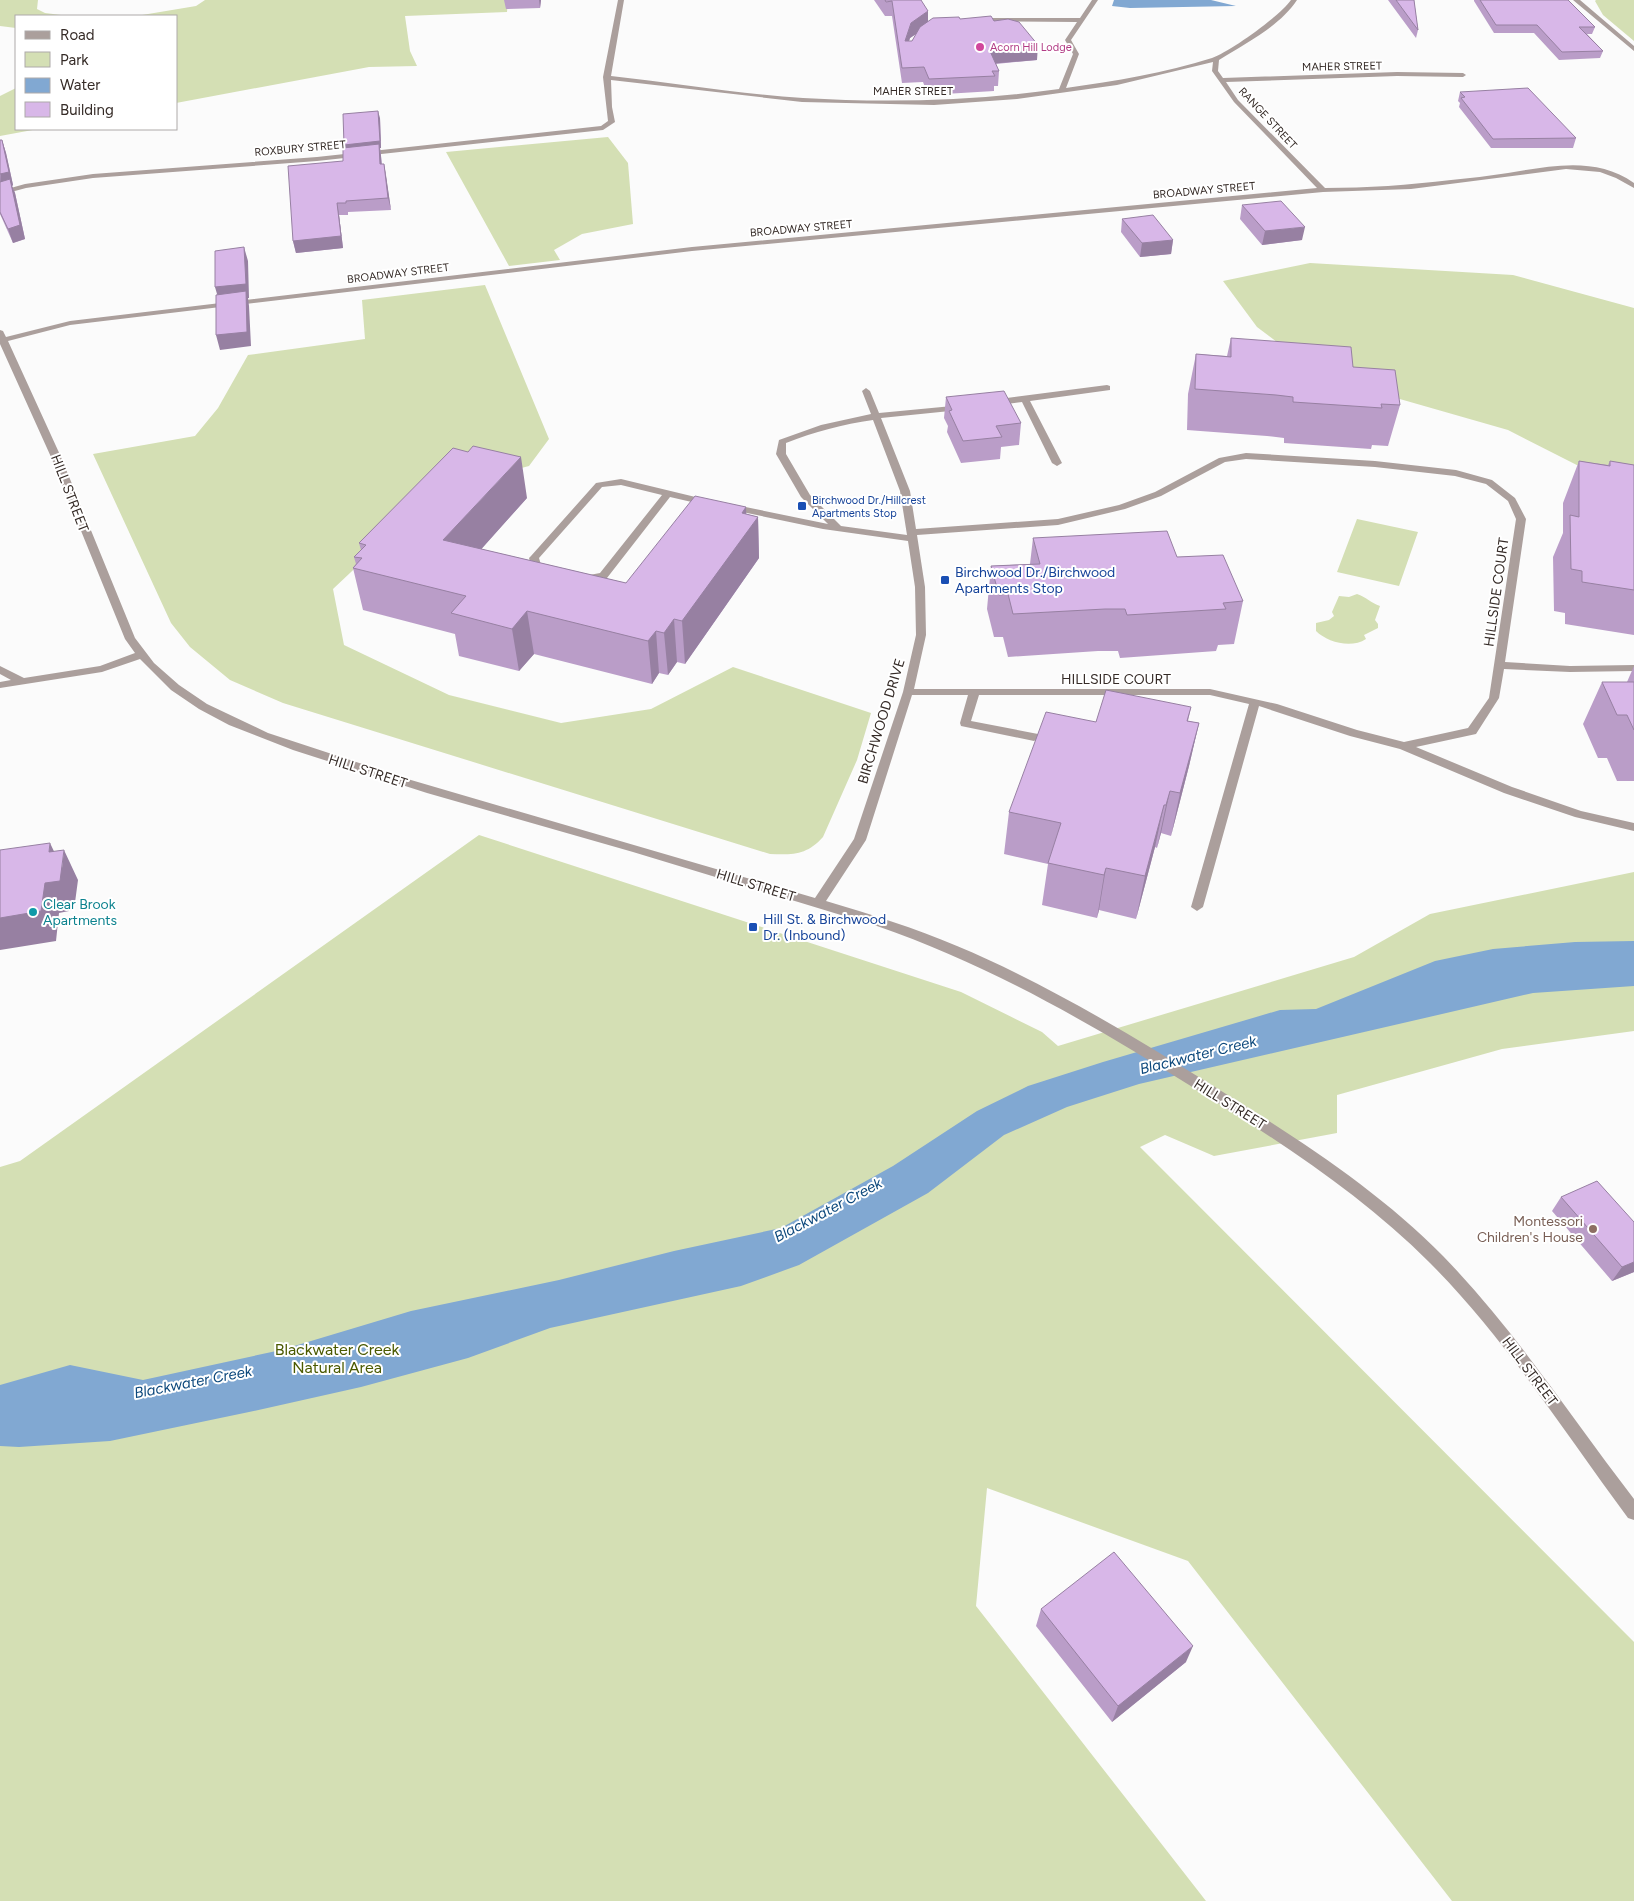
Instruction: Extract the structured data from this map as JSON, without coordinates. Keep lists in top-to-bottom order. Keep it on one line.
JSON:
{"streets":{"street":["MAHER STREET","RANGE STREET","ROXBURY STREET","BROADWAY STREET","HILL STREET","HILLSIDE COURT","BIRCHWOOD DRIVE"]},"crossings":[["MAHER STREET","RANGE STREET"],["MAHER STREET","ROXBURY STREET"],["RANGE STREET","BROADWAY STREET"],["BROADWAY STREET","HILL STREET"],["HILL STREET","BIRCHWOOD DRIVE"],["HILLSIDE COURT","BIRCHWOOD DRIVE"]],"water":["Blackwater Creek"],"parks":["Blackwater Creek Natural Area"],"places":{"other":["Acorn Hill Lodge","Clear Brook Apartments","Montessori Children's House"],"transit":["Birchwood Dr./Hillcrest Apartments Stop","Birchwood Dr./Birchwood Apartments Stop","Hill St. & Birchwood Dr. (Inbound)"]},"legend":["Road","Park","Water","Building"]}
